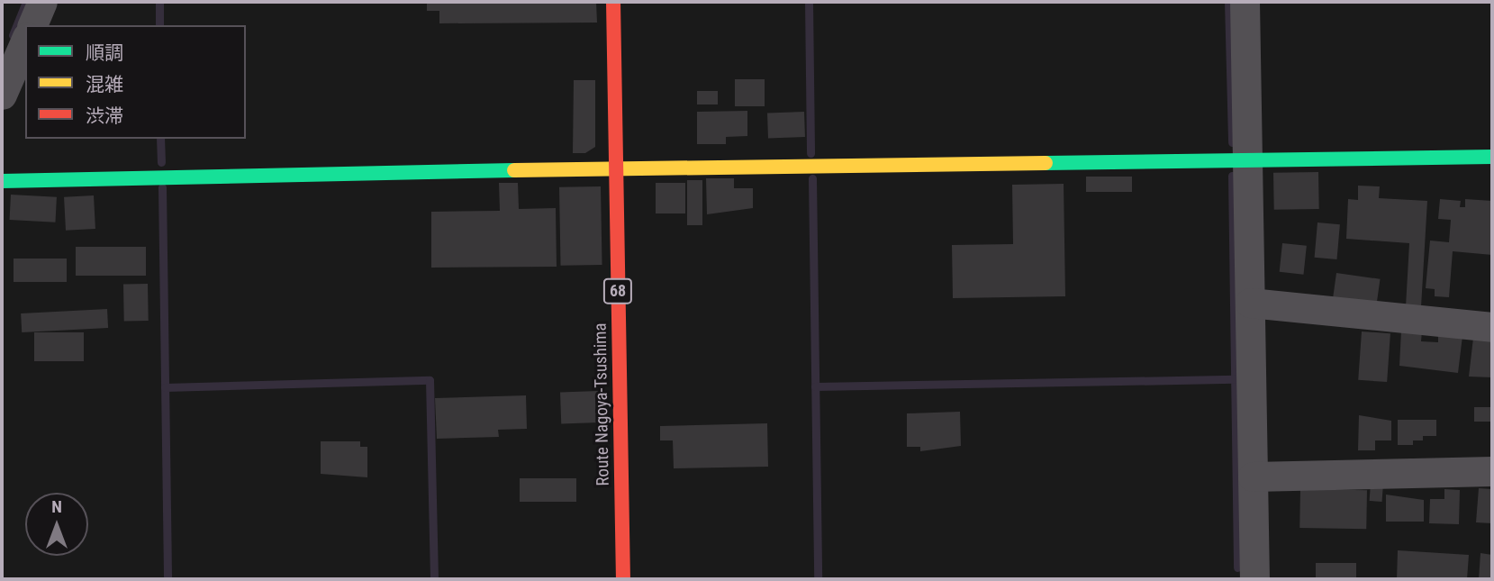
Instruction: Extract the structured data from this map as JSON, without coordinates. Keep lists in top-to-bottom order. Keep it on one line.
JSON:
{"streets":{"street":["68","Route Nagoya-Tsushima"]},"legend":["順調","混雑","渋滞"],"north":"top"}
